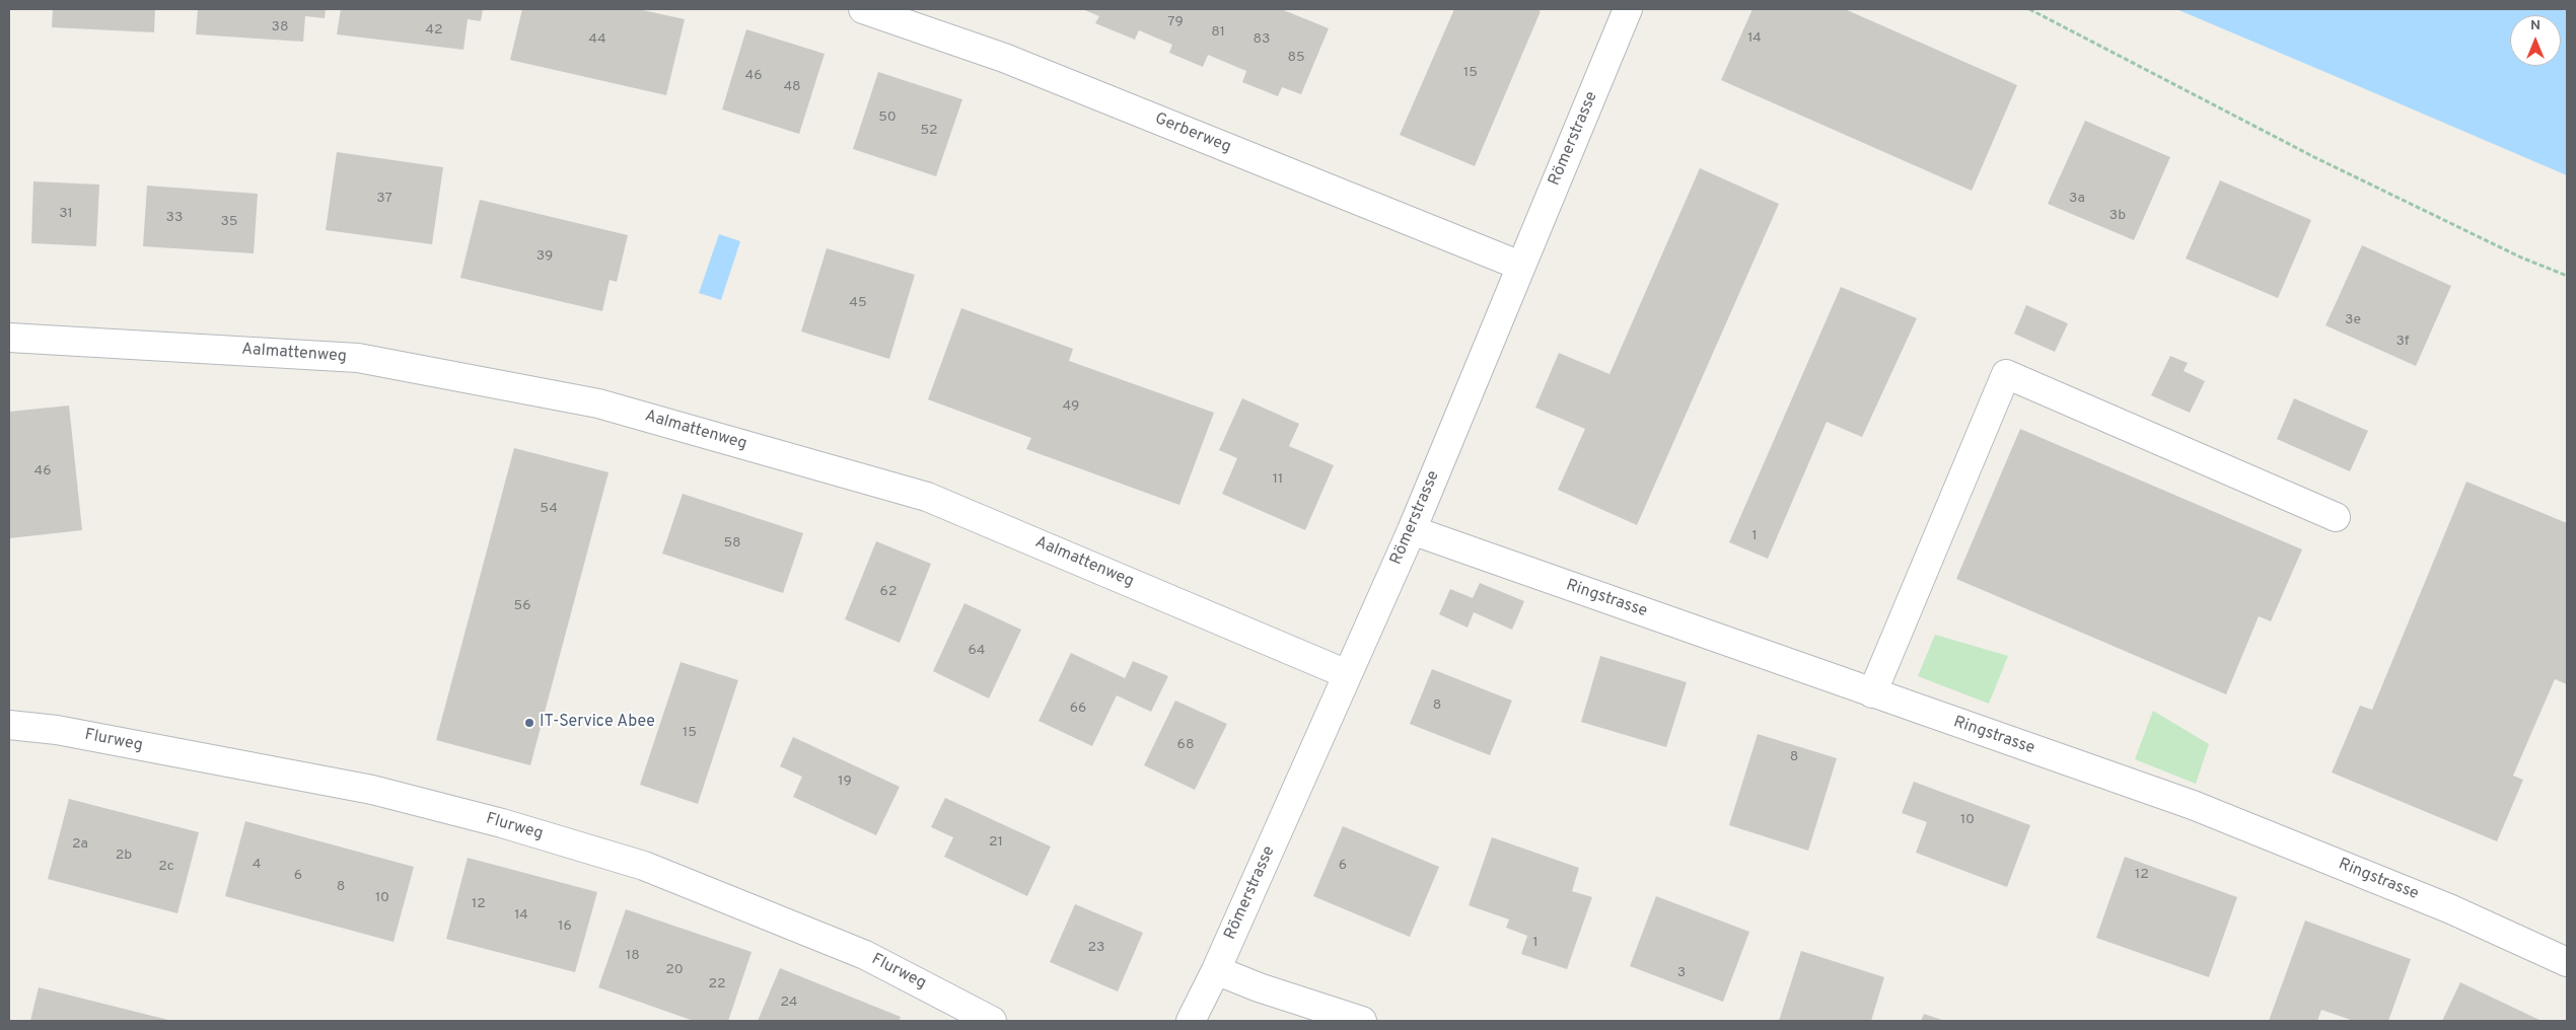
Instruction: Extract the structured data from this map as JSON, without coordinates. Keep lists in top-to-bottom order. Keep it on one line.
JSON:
{"streets":{"street":["Gerberweg","Römerstrasse","Aalmattenweg","Ringstrasse","Flurweg"]},"crossings":[["Gerberweg","Römerstrasse"],["Römerstrasse","Aalmattenweg"],["Römerstrasse","Ringstrasse"]],"places":["IT-Service Abee"],"house_numbers":["79","38","42","81","14","44","83","85","15","46","48","50","52","37","3a","31","3b","33","35","39","45","3e","3f","49","46","11","54","1","58","62","56","64","8","66","15","68","8","19","10","21","2a","2b","4","6","2c","12","6","8","10","12","14","16","1","23","18","20","3","22","24"],"north":"top"}
